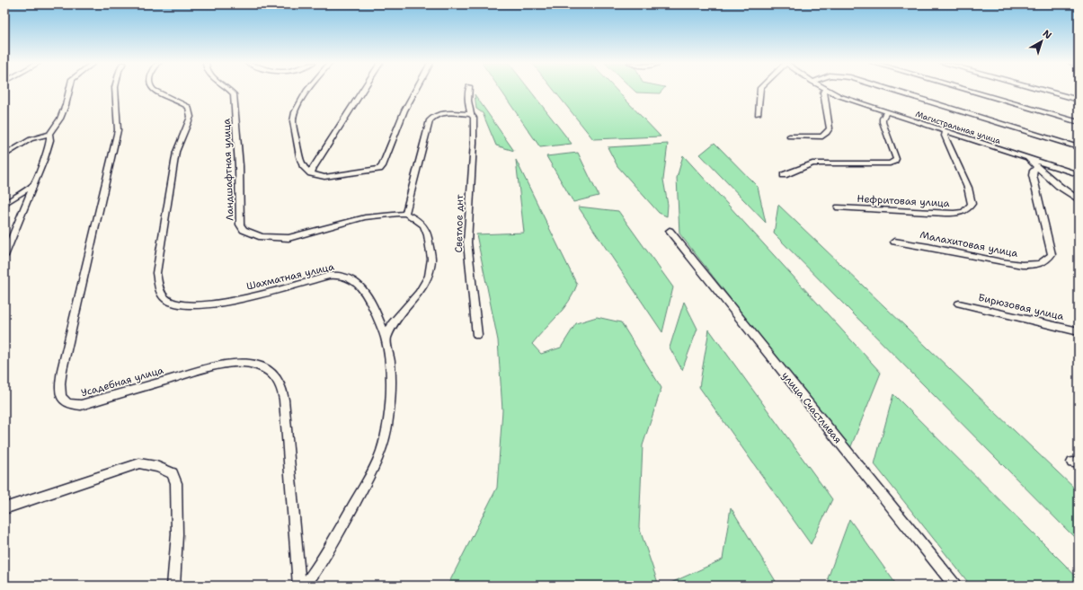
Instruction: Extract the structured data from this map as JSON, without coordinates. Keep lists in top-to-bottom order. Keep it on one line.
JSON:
{"streets":{"street":["Магистральная улица","Ландшафтная улица","Нефритовая улица","Светлое днт","Малахитовая улица","Шахматная улица","Бирюзовая улица","Усадебная улица","улица Счастливая"]},"crossings":[["Магистральная улица","Нефритовая улица"],["Магистральная улица","Малахитовая улица"]],"north":"top right"}
